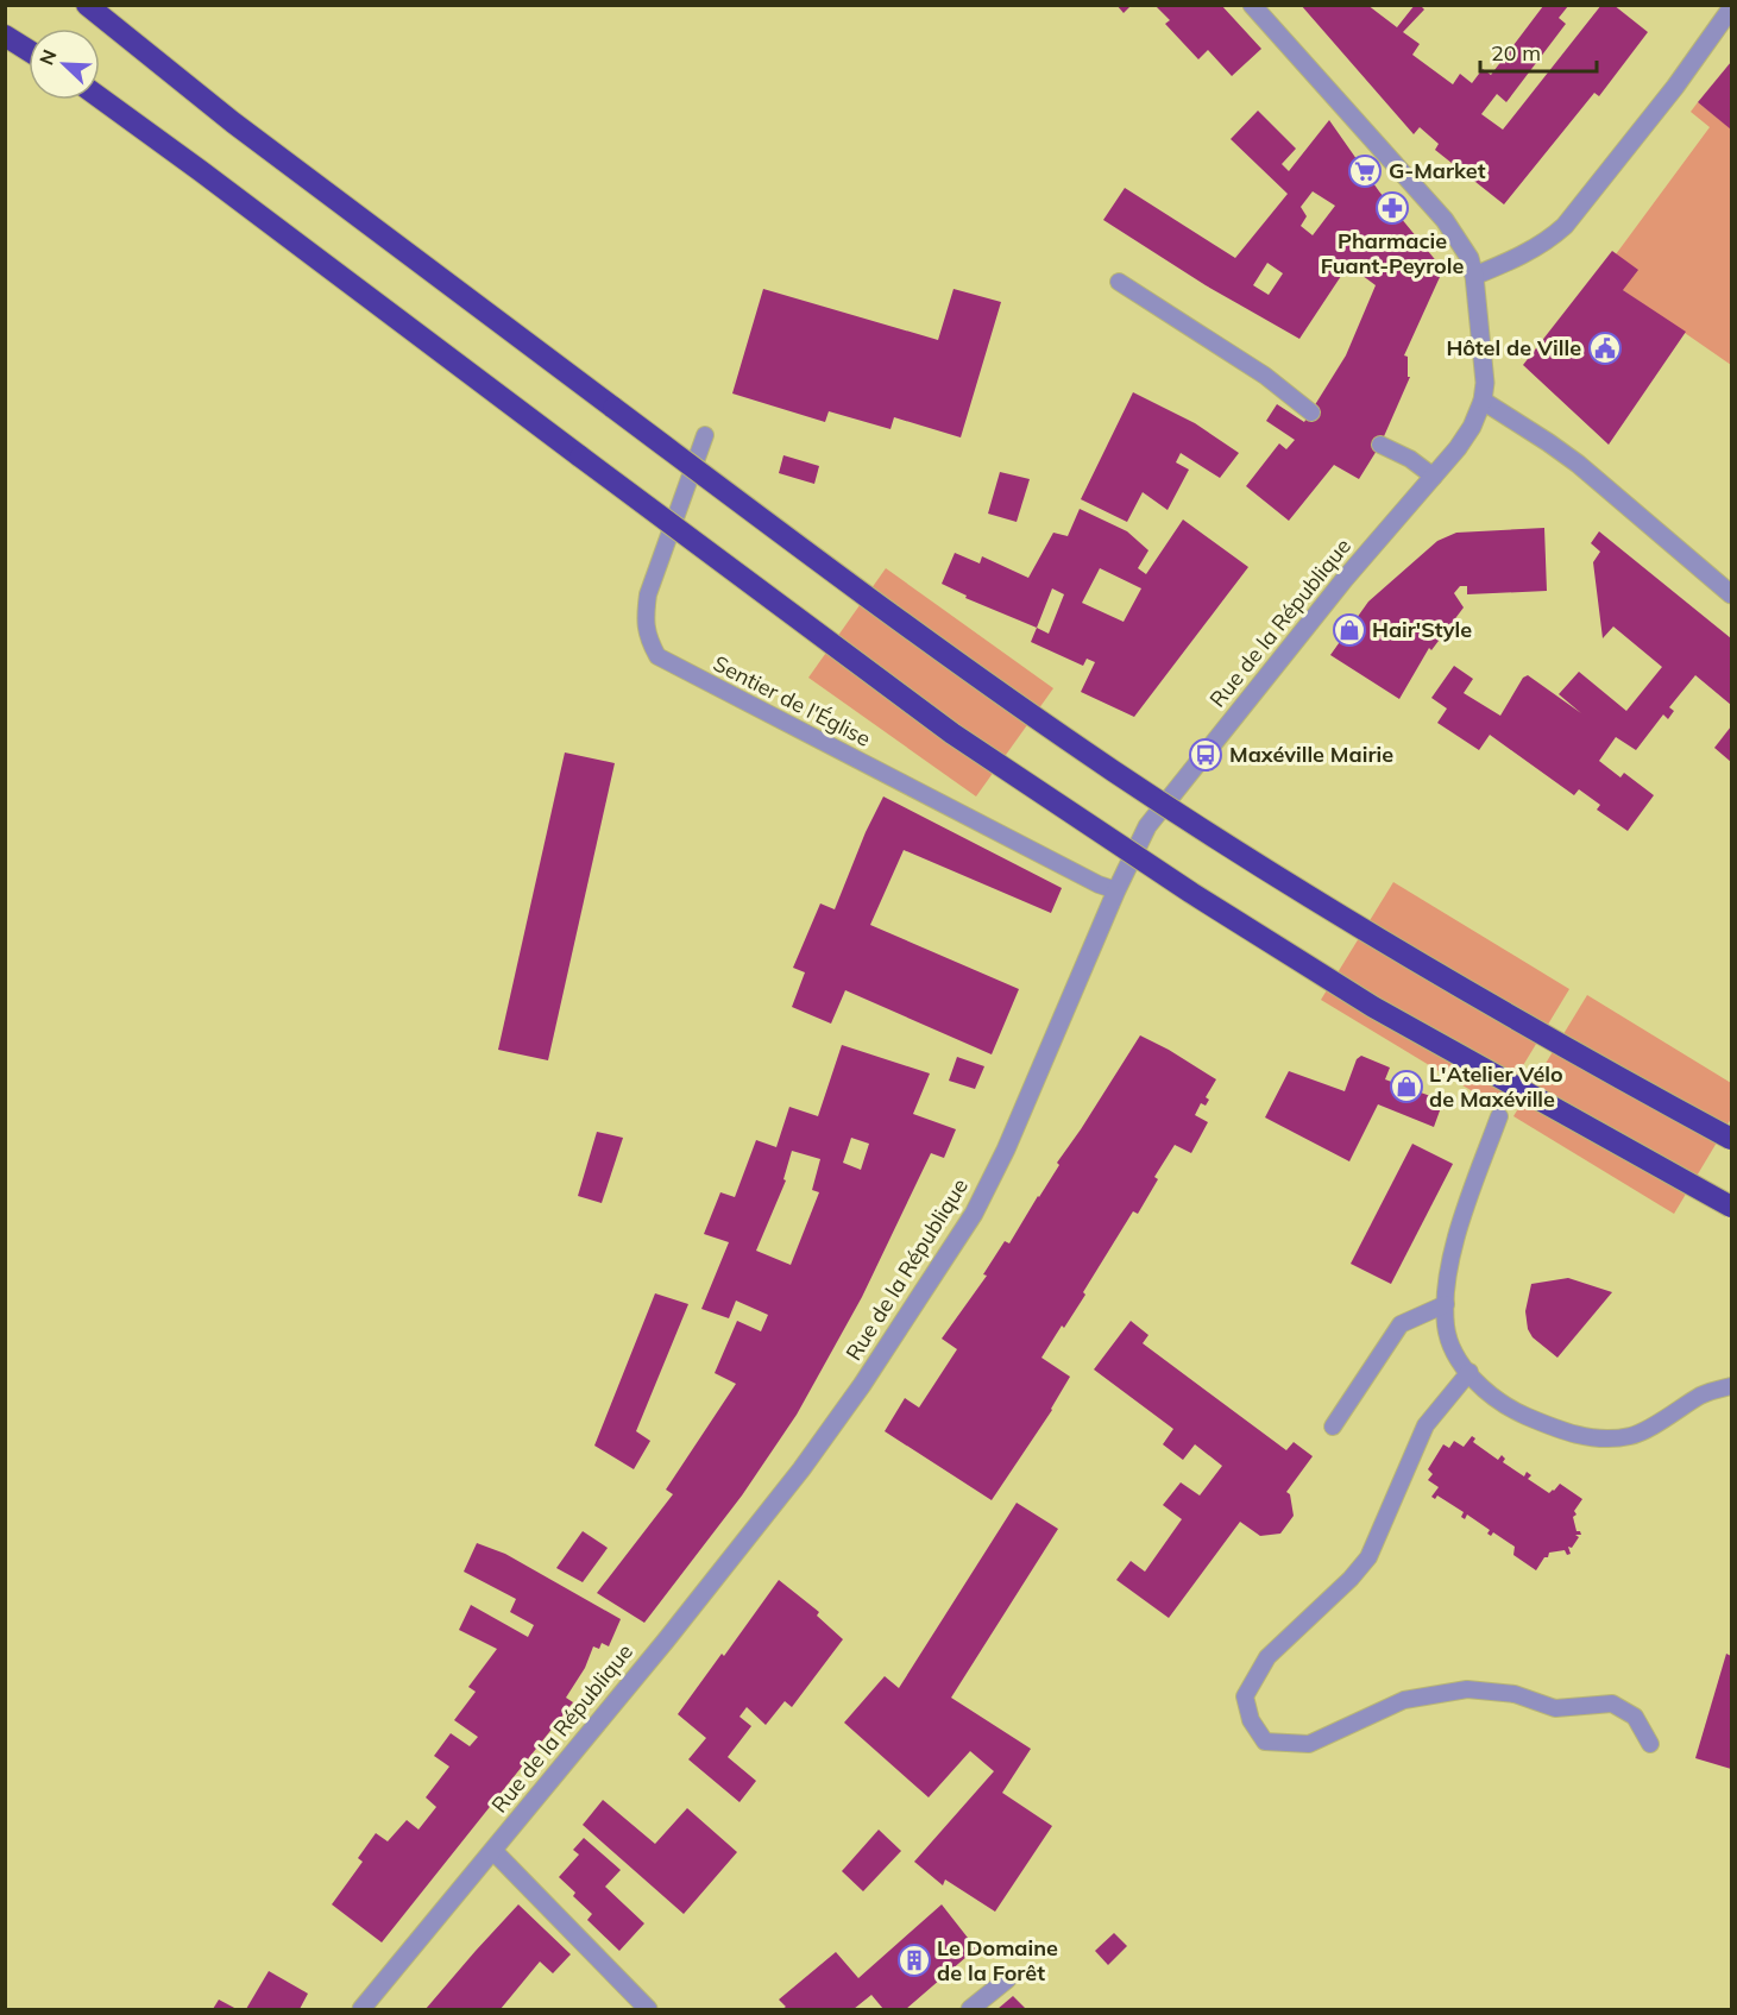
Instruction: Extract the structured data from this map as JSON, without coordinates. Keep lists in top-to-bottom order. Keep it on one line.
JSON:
{"streets":{"street":["Rue de la République"],"lane":["Sentier de l'Église"]},"crossings":[["Rue de la République","Sentier de l'Église"]],"places":{"supermarket":["G-Market"],"pharmacy":["Pharmacie Fuant-Peyrole"],"public building":["Hôtel de Ville"],"shop":["Hair'Style","L'Atelier Vélo de Maxéville"],"bus stop":["Maxéville Mairie"],"building":["Le Domaine de la Forêt"]},"scale_bar":"20 m","north":"top left"}
